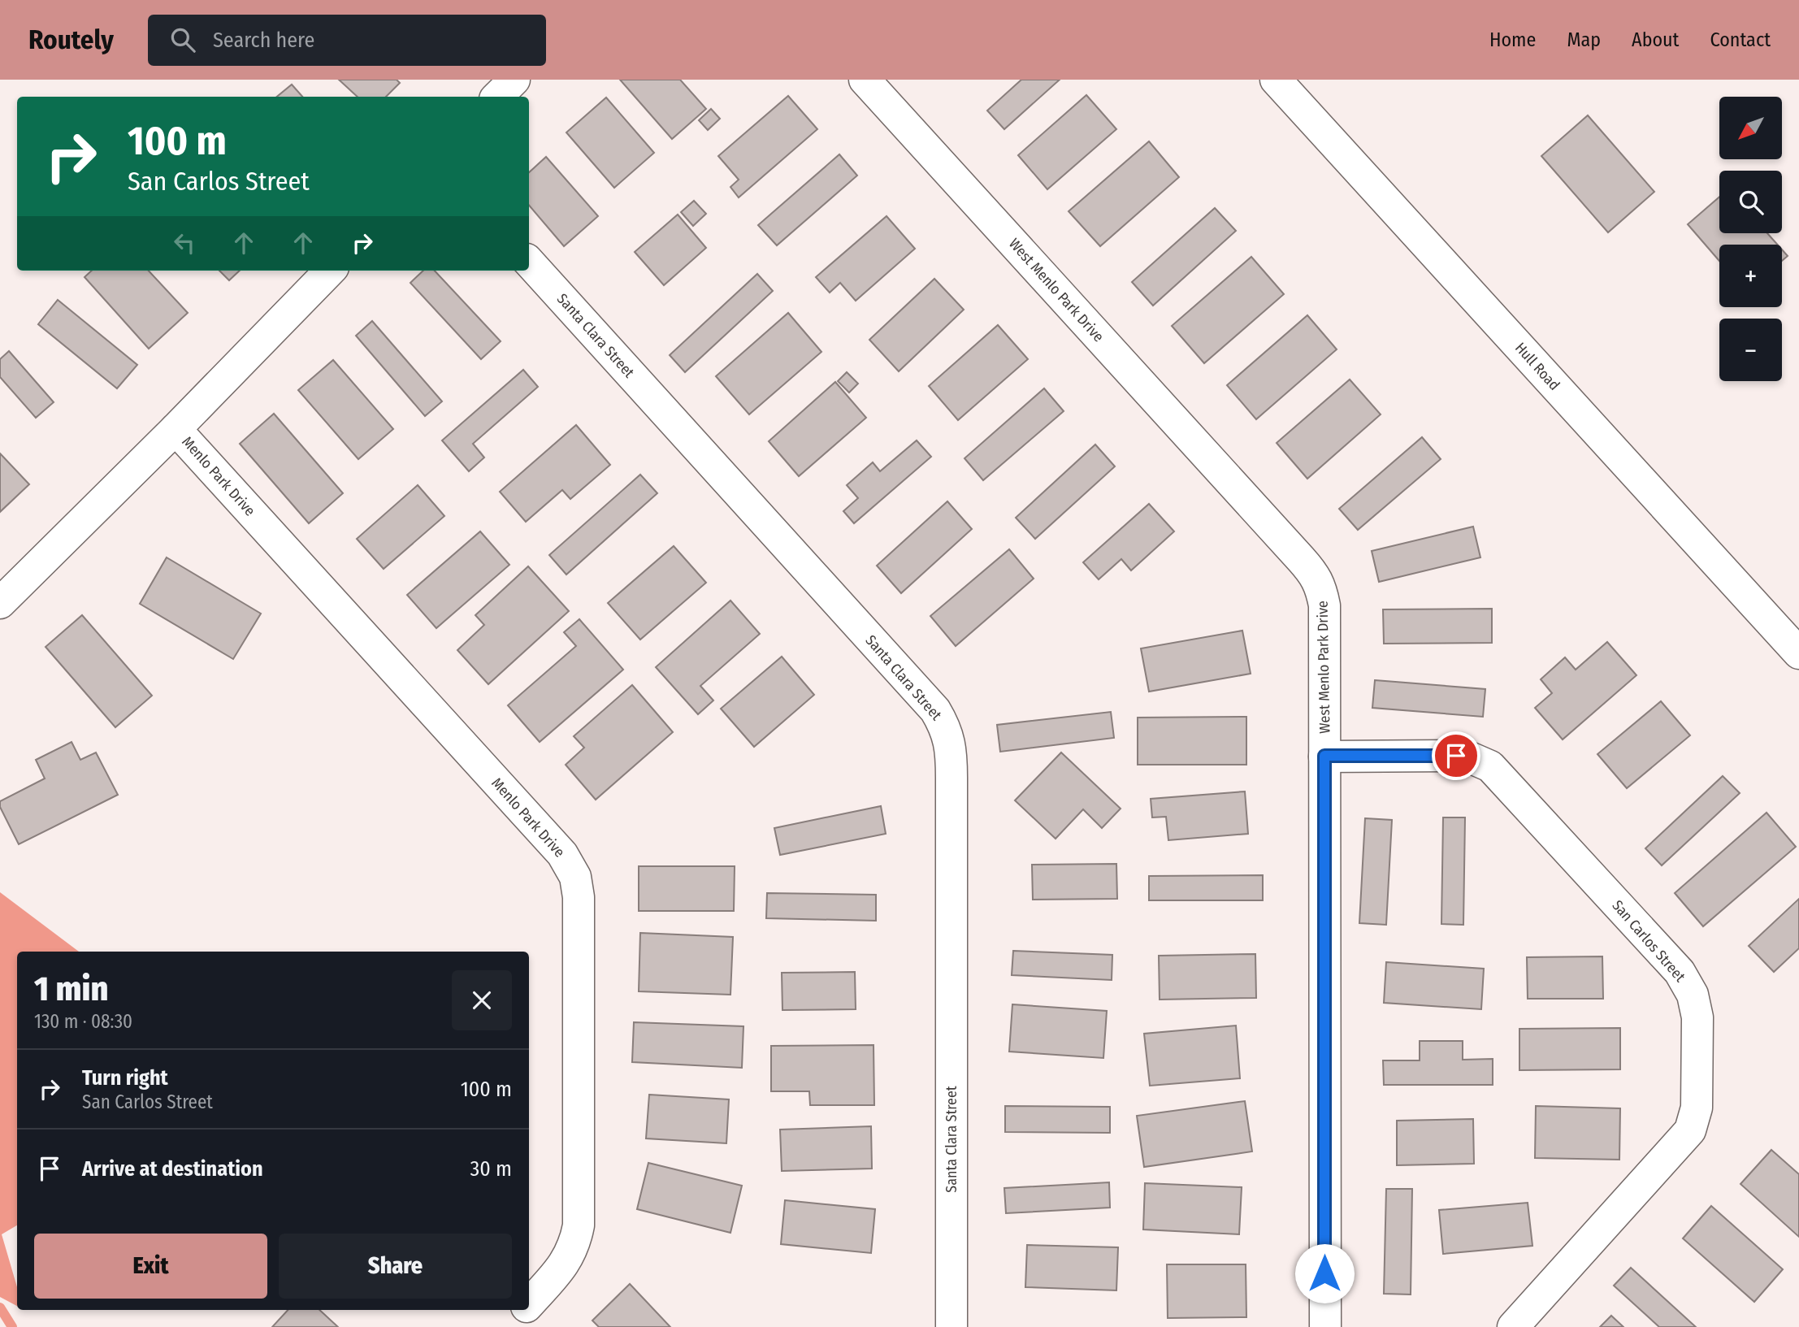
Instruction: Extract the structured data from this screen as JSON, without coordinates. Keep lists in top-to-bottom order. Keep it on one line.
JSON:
{"streets":{"street":["West Menlo Park Drive","Santa Clara Street","Hull Road","Menlo Park Drive","San Carlos Street"]},"crossings":[["West Menlo Park Drive","San Carlos Street"]],"north":"bottom left","page":{"header":"Routely","search":"Search here","nav":["Home","Map","About","Contact"],"map_buttons":["+","−"],"turn":["100 m","San Carlos Street"],"heading":["1 min","130 m · 08:30"],"list":[{"name":"Turn right","note":"San Carlos Street","value":"100 m"},{"name":"Arrive at destination","value":"30 m"}],"buttons":["Exit","Share"]}}
